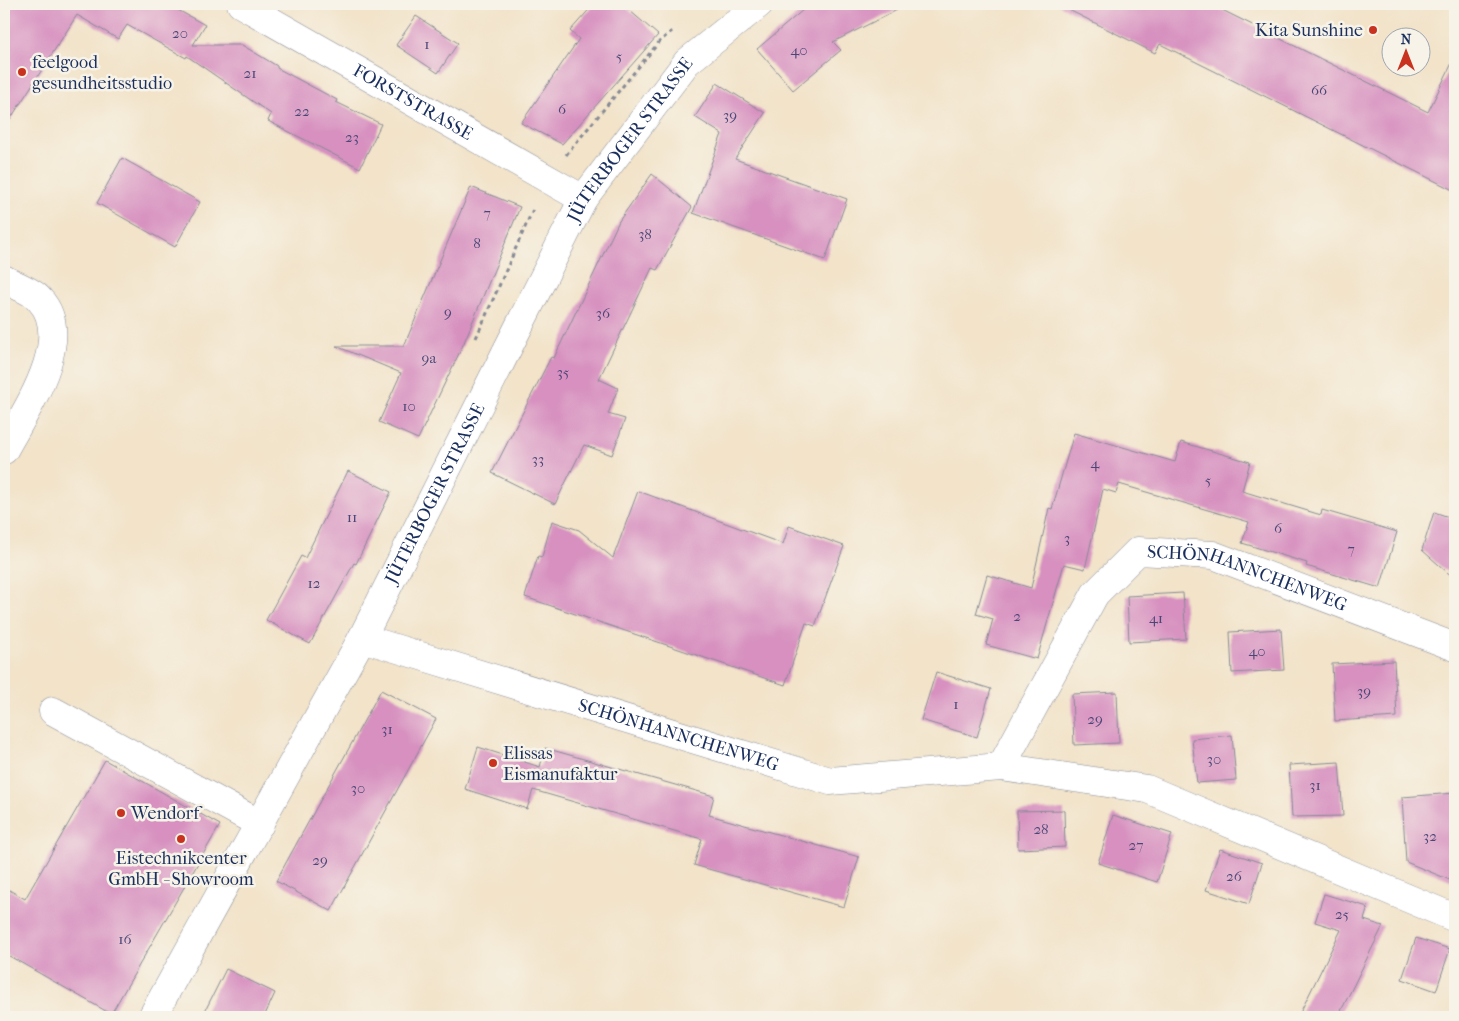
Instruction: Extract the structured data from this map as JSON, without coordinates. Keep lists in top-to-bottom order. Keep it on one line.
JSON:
{"streets":{"street":["FORSTSTRASSE","JÜTERBOGER STRASSE","SCHÖNHANNCHENWEG"]},"crossings":[["FORSTSTRASSE","JÜTERBOGER STRASSE"],["JÜTERBOGER STRASSE","SCHÖNHANNCHENWEG"]],"places":["Kita Sunshine","feelgood gesundheitsstudio","Elissas Eismanufaktur","Wendorf","Eistechnikcenter GmbH - Showroom"],"house_numbers":["20","1","40","5","21","66","6","22","39","23","7","38","8","9","36","9a","35","10","33","4","5","11","6","3","7","12","2","41","40","39","1","29","31","30","31","30","28","32","27","29","26","25","16"],"north":"top"}
